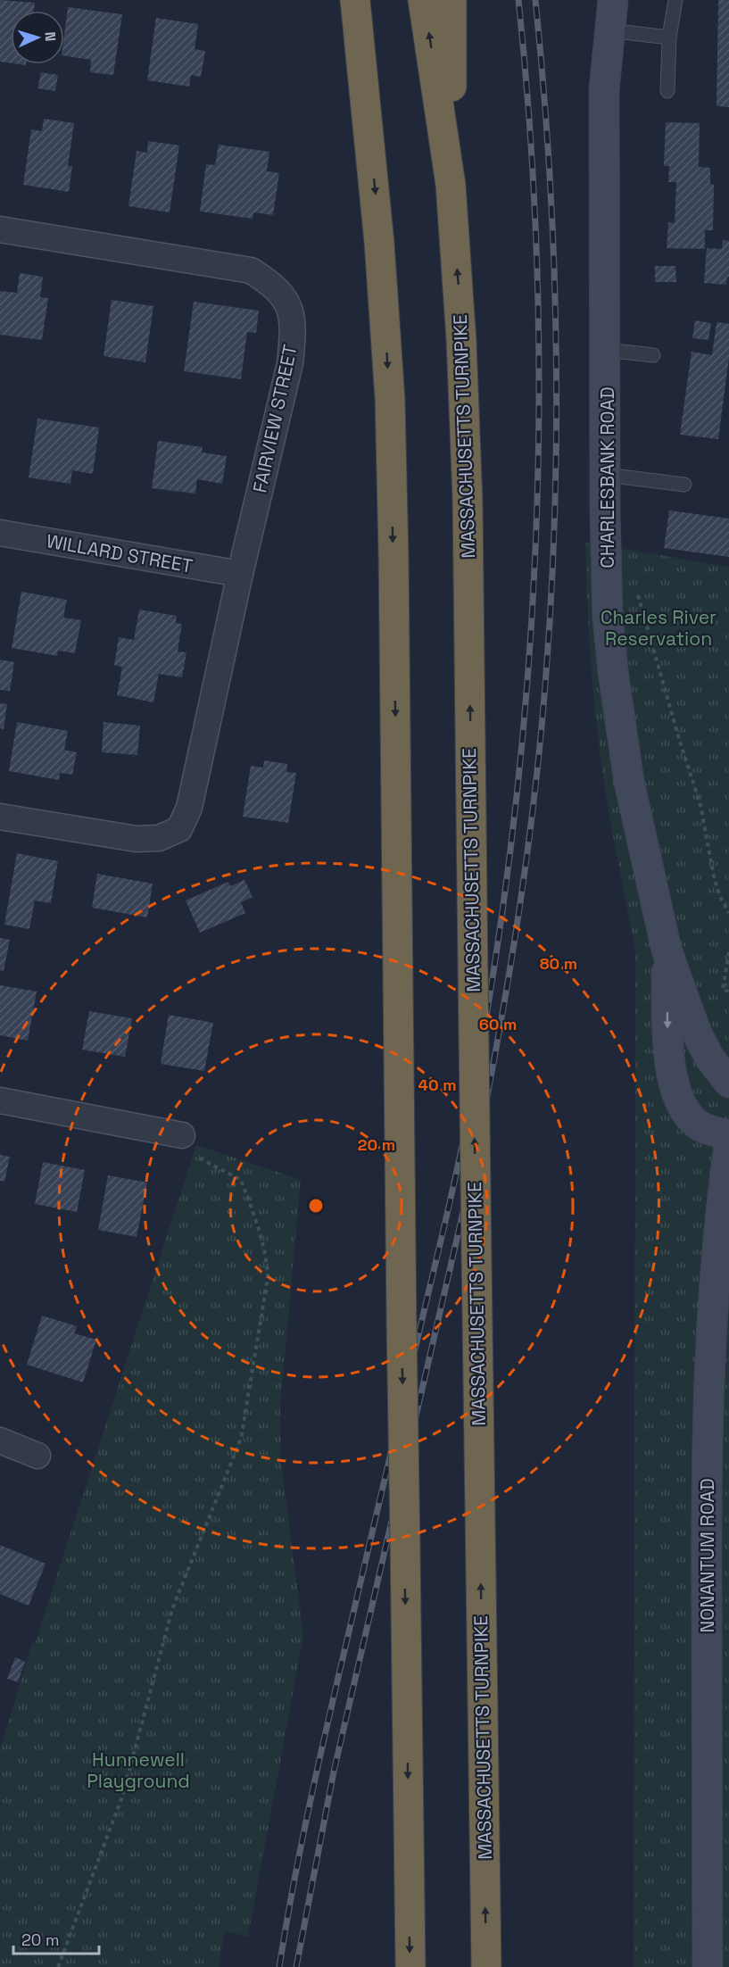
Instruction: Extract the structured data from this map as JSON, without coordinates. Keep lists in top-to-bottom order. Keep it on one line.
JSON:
{"streets":{"highway":["MASSACHUSETTS TURNPIKE"],"street":["FAIRVIEW STREET","CHARLESBANK ROAD","WILLARD STREET","NONANTUM ROAD"]},"crossings":[["FAIRVIEW STREET","WILLARD STREET"]],"parks":["Charles River Reservation","Hunnewell Playground"],"scale_bar":"20 m","north":"right","rings":["80 m","60 m","40 m","20 m"]}
